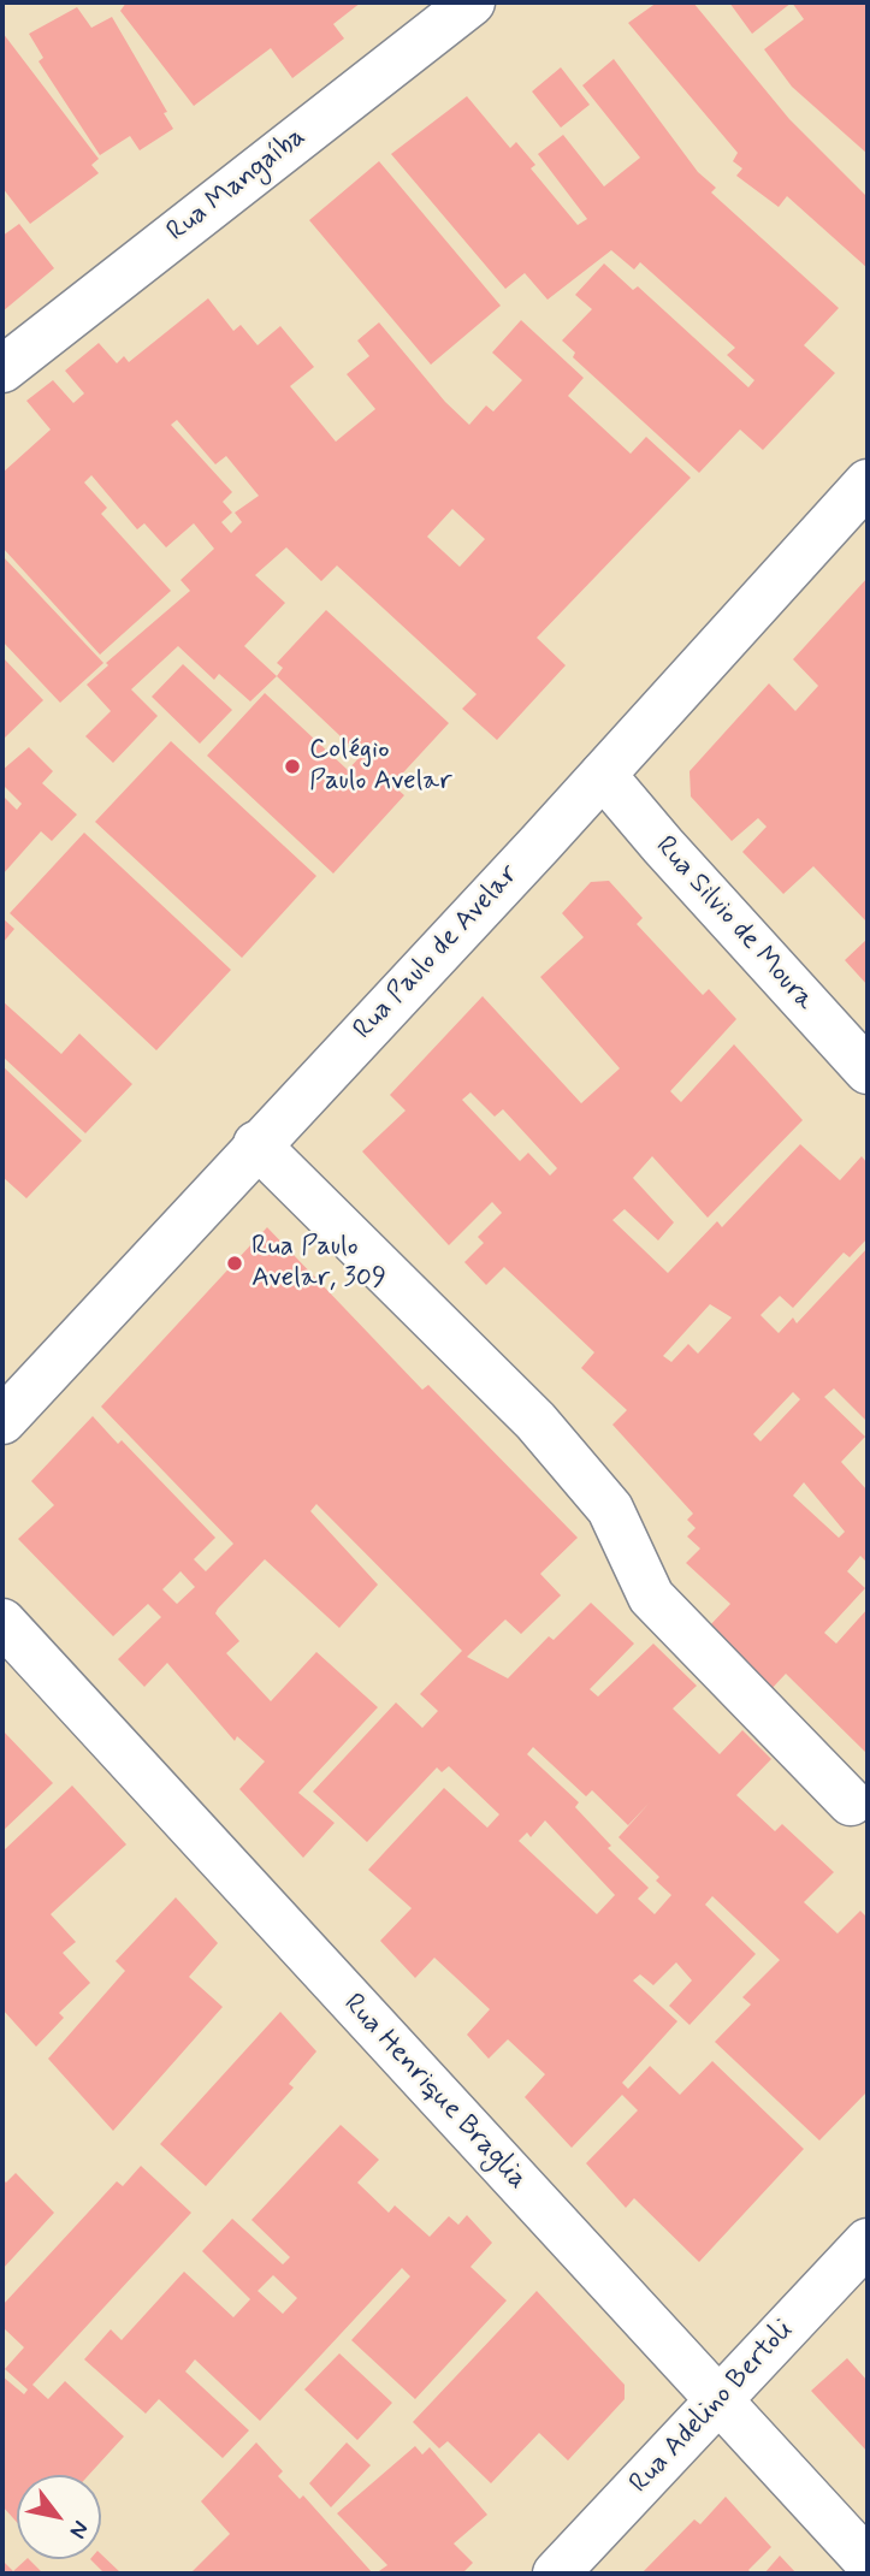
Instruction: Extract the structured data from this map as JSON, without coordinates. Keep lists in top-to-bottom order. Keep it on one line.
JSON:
{"streets":{"street":["Rua Mangaíba","Rua Silvio de Moura","Rua Paulo de Avelar","Rua Henrique Braglia","Rua Adelino Bertoli"]},"crossings":[["Rua Silvio de Moura","Rua Paulo de Avelar"],["Rua Henrique Braglia","Rua Adelino Bertoli"]],"places":["Colégio Paulo Avelar","Rua Paulo Avelar, 309"],"north":"bottom right"}
